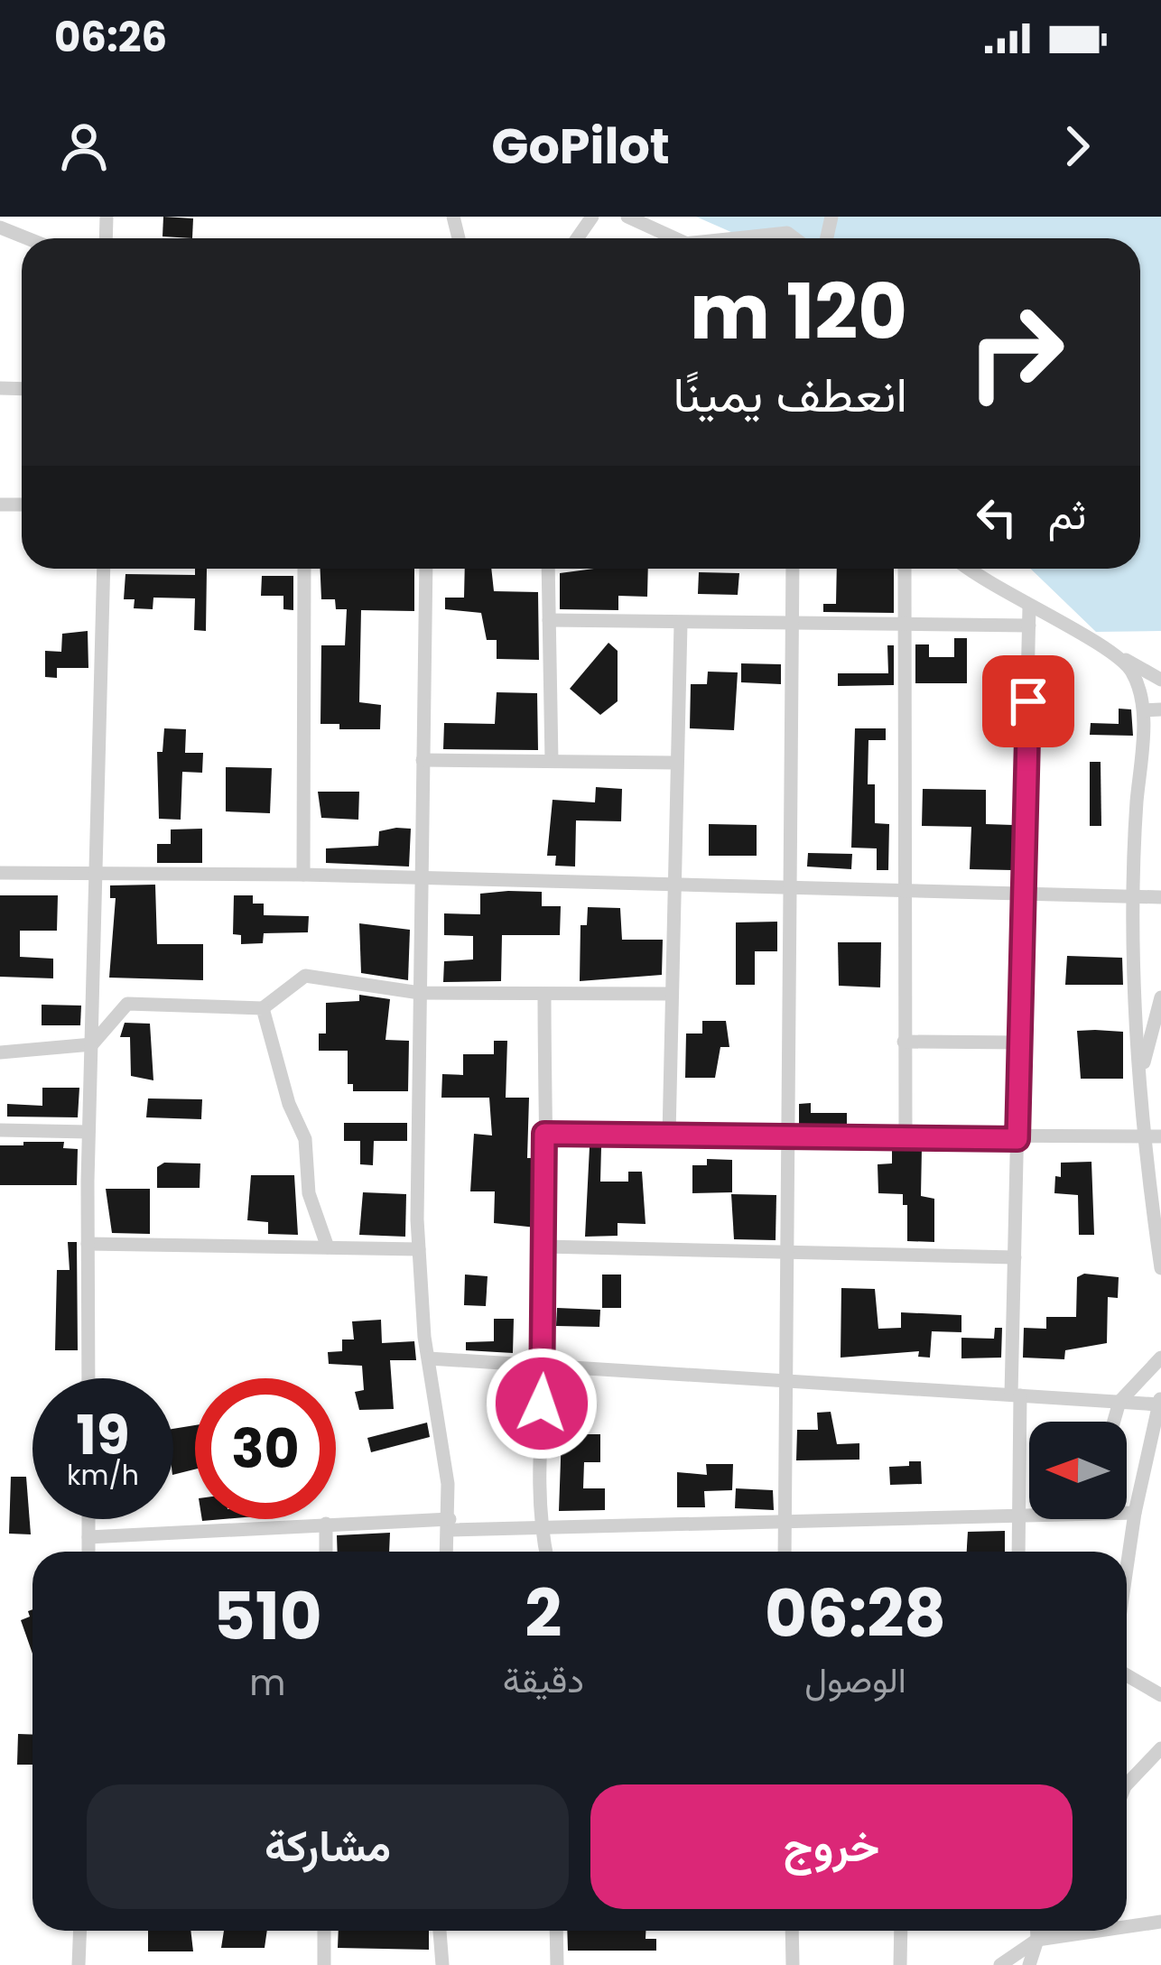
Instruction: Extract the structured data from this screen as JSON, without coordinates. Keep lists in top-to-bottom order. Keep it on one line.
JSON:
{"north":"left","page":{"status":"06:26","header":"GoPilot","turn":["120 m","انعطف يمينًا"],"then":"ثم","speed":"19 km/h","limit":"30","eta":["06:28","الوصول","2","دقيقة","510","m"],"buttons":["خروج","مشاركة"]}}
